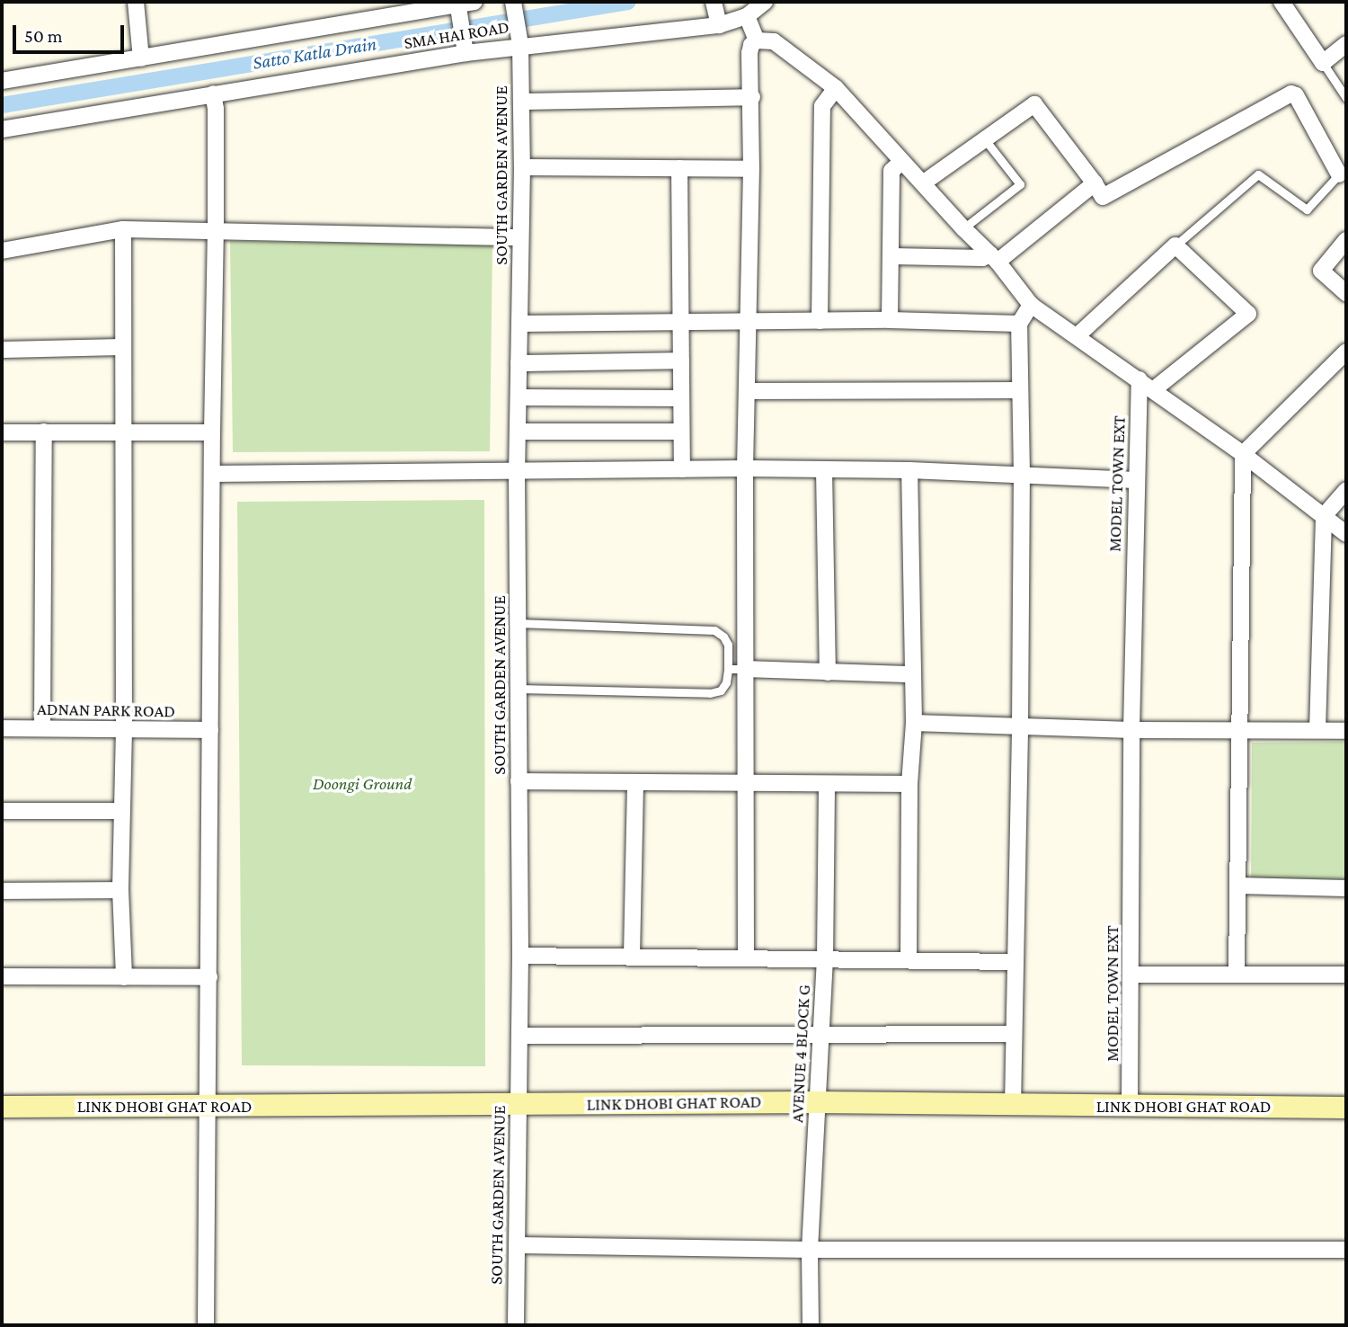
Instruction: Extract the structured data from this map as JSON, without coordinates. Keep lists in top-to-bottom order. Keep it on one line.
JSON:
{"streets":{"street":["SMA HAI ROAD","SOUTH GARDEN AVENUE","MODEL TOWN EXT","ADNAN PARK ROAD","AVENUE 4 BLOCK G","LINK DHOBI GHAT ROAD"]},"crossings":[["SMA HAI ROAD","SOUTH GARDEN AVENUE"],["SOUTH GARDEN AVENUE","LINK DHOBI GHAT ROAD"],["MODEL TOWN EXT","LINK DHOBI GHAT ROAD"],["AVENUE 4 BLOCK G","LINK DHOBI GHAT ROAD"]],"water":["Satto Katla Drain"],"parks":["Doongi Ground"],"scale_bar":"50 m"}
